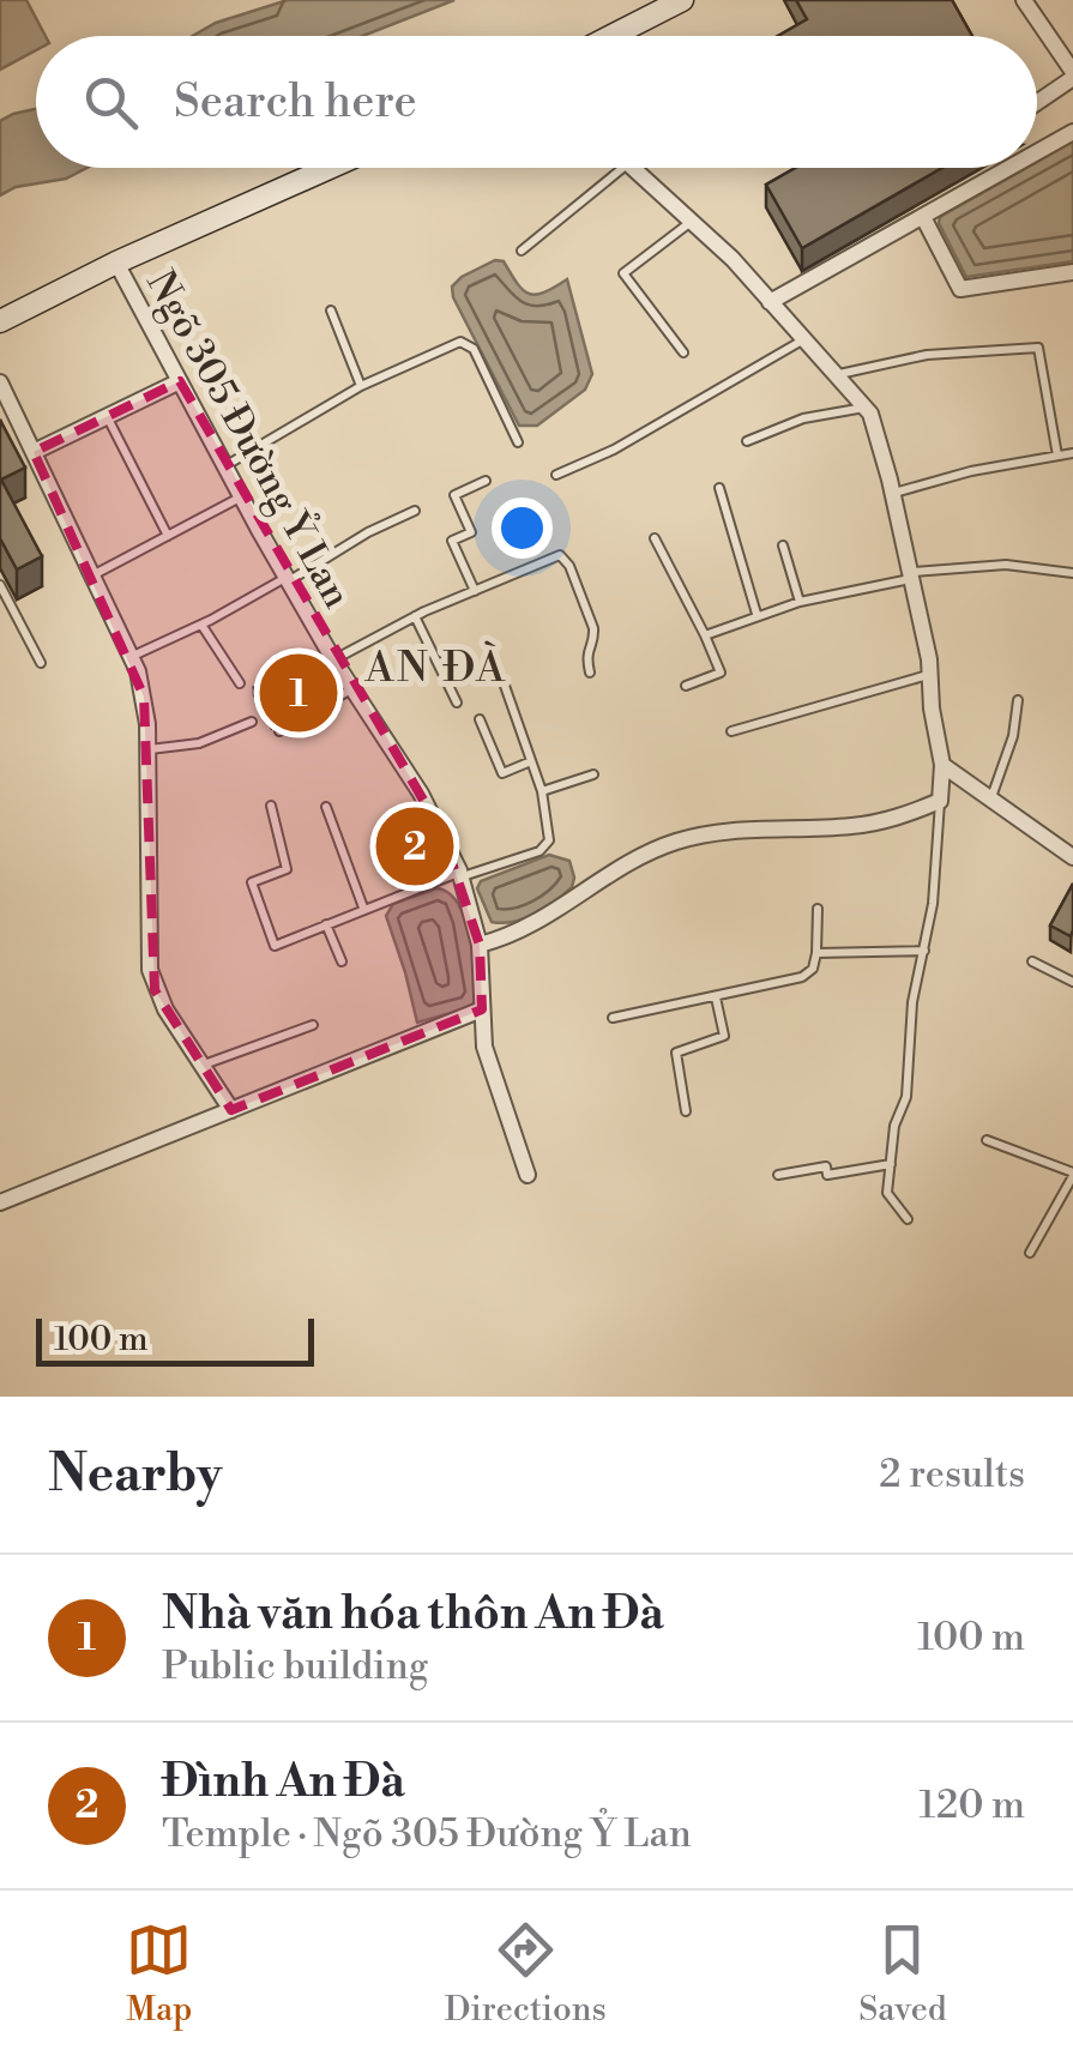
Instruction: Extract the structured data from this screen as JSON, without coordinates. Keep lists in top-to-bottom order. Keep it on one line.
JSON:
{"streets":{"street":["Ngõ 305 Đường Ỷ Lan"]},"districts":["AN ĐÀ"],"scale_bar":"100 m","page":{"search":"Search here","pins":["1","2"],"scale":"100 m","heading":["Nearby","2 results"],"list":[{"mark":"1","name":"Nhà văn hóa thôn An Đà","note":"Public building","value":"100 m"},{"mark":"2","name":"Đình An Đà","note":"Temple · Ngõ 305 Đường Ỷ Lan","value":"120 m"}],"nav":["Map","Directions","Saved"]}}
